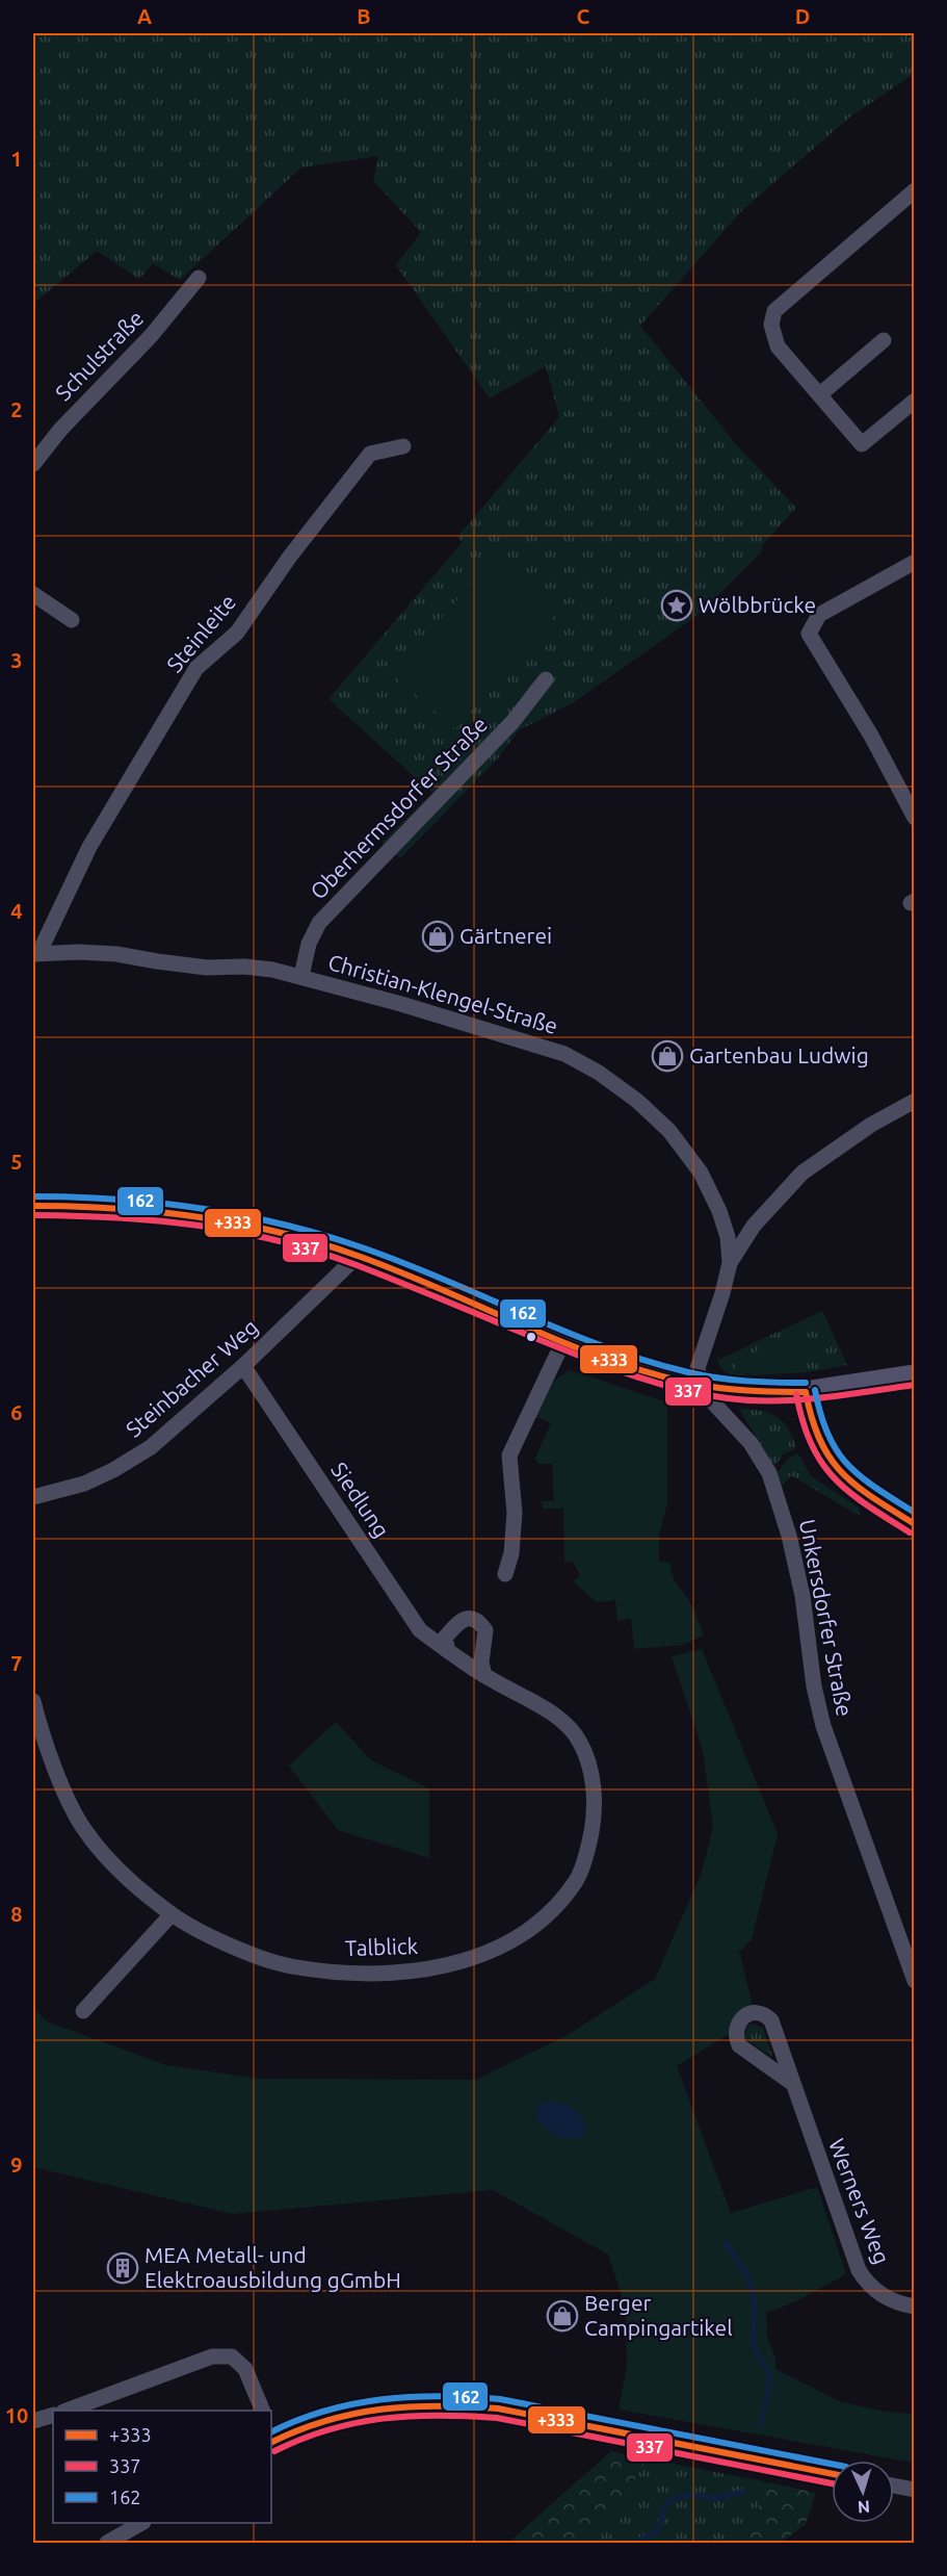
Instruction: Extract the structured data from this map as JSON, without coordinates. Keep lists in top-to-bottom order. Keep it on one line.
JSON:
{"streets":{"street":["Schulstraße","Steinleite","Oberhermsdorfer Straße","Christian-Klengel-Straße","Steinbacher Weg","Siedlung","Unkersdorfer Straße","Talblick","Werners Weg"]},"crossings":[["Steinleite","Christian-Klengel-Straße"],["Oberhermsdorfer Straße","Christian-Klengel-Straße"],["Christian-Klengel-Straße","Unkersdorfer Straße"],["Steinbacher Weg","Siedlung"],["Siedlung","Talblick"]],"places":{"place":["Wölbbrücke"],"shop":["Gärtnerei","Gartenbau Ludwig","Berger Campingartikel"],"building":["MEA Metall- und Elektroausbildung gGmbH"]},"lines":["transit line 162","transit line +333","transit line 337"],"legend":["+333","337","162"],"north":"bottom","grid":{"columns":["A","B","C","D"],"rows":["1","2","3","4","5","6","7","8","9","10"]}}
